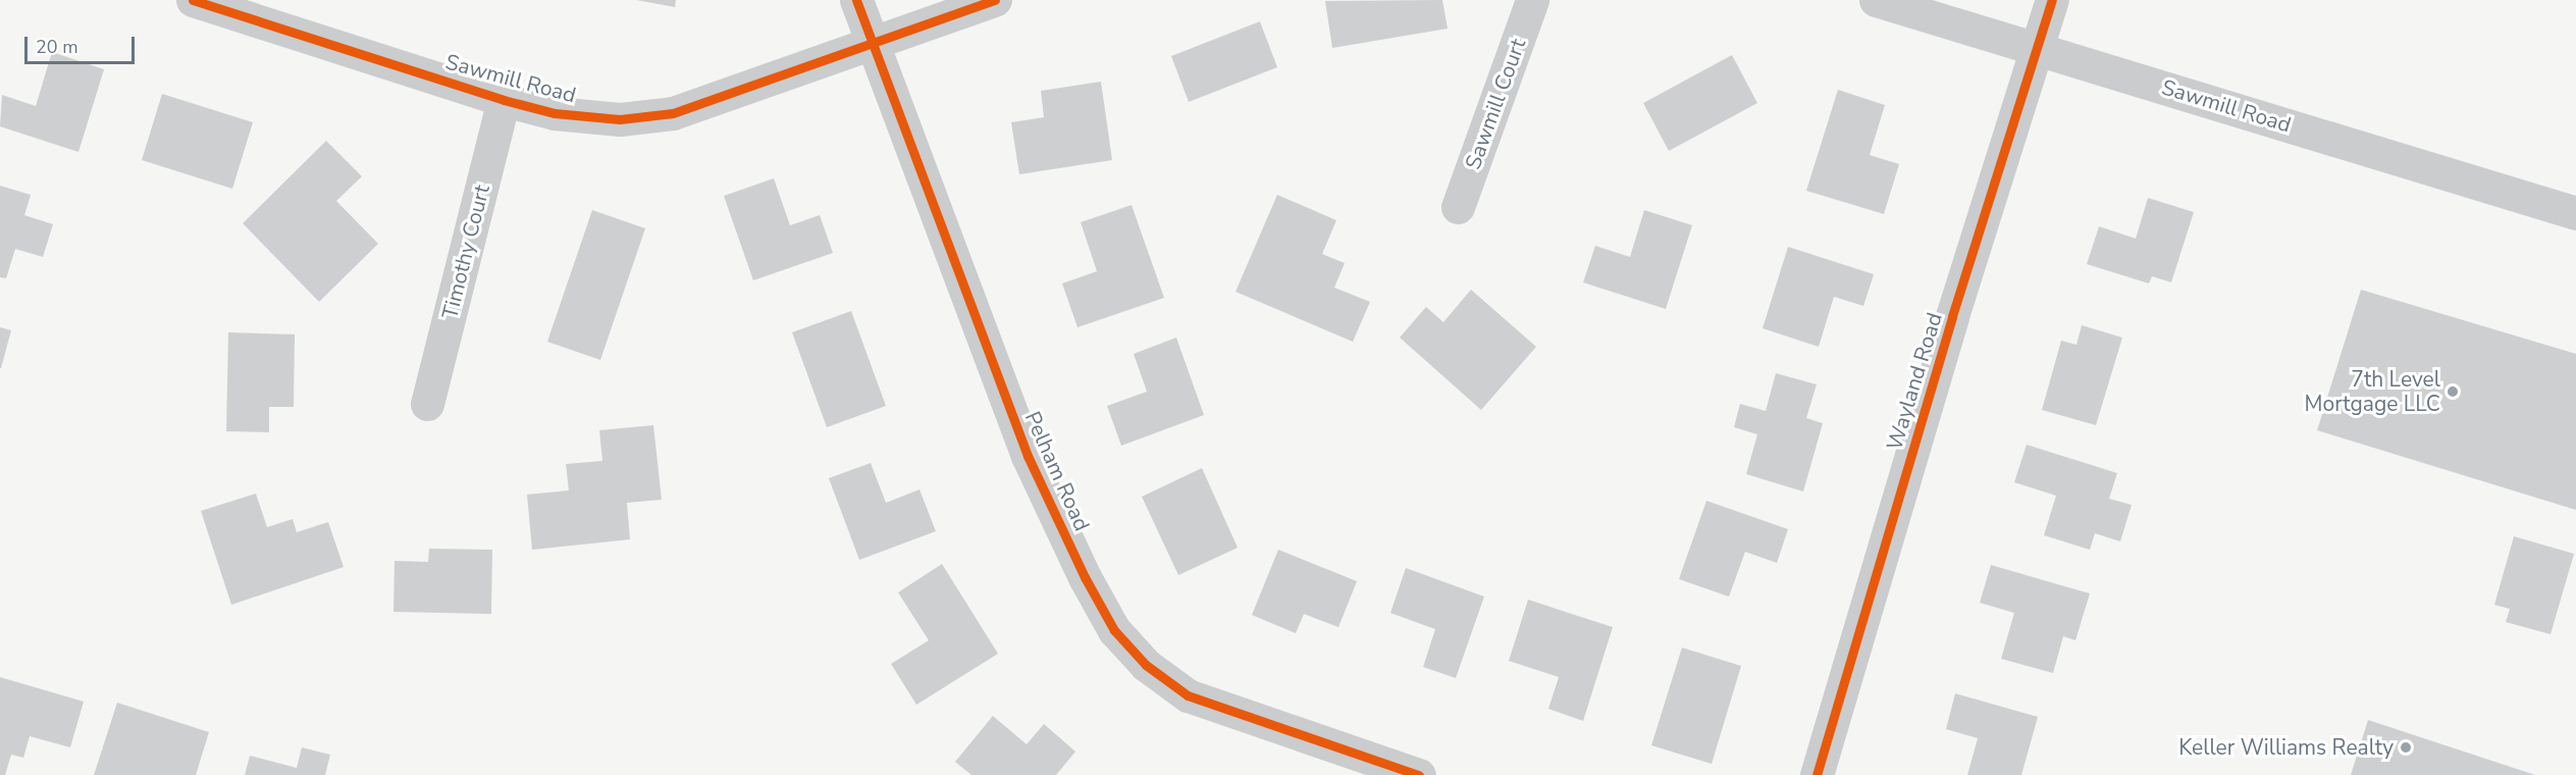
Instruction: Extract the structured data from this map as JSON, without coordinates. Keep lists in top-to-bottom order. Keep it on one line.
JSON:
{"streets":{"street":["Sawmill Road","Sawmill Court","Timothy Court","Wayland Road","Pelham Road"]},"crossings":[["Sawmill Road","Timothy Court"],["Sawmill Road","Wayland Road"],["Sawmill Road","Pelham Road"]],"places":["7th Level Mortgage LLC","Keller Williams Realty"],"scale_bar":"20 m"}
